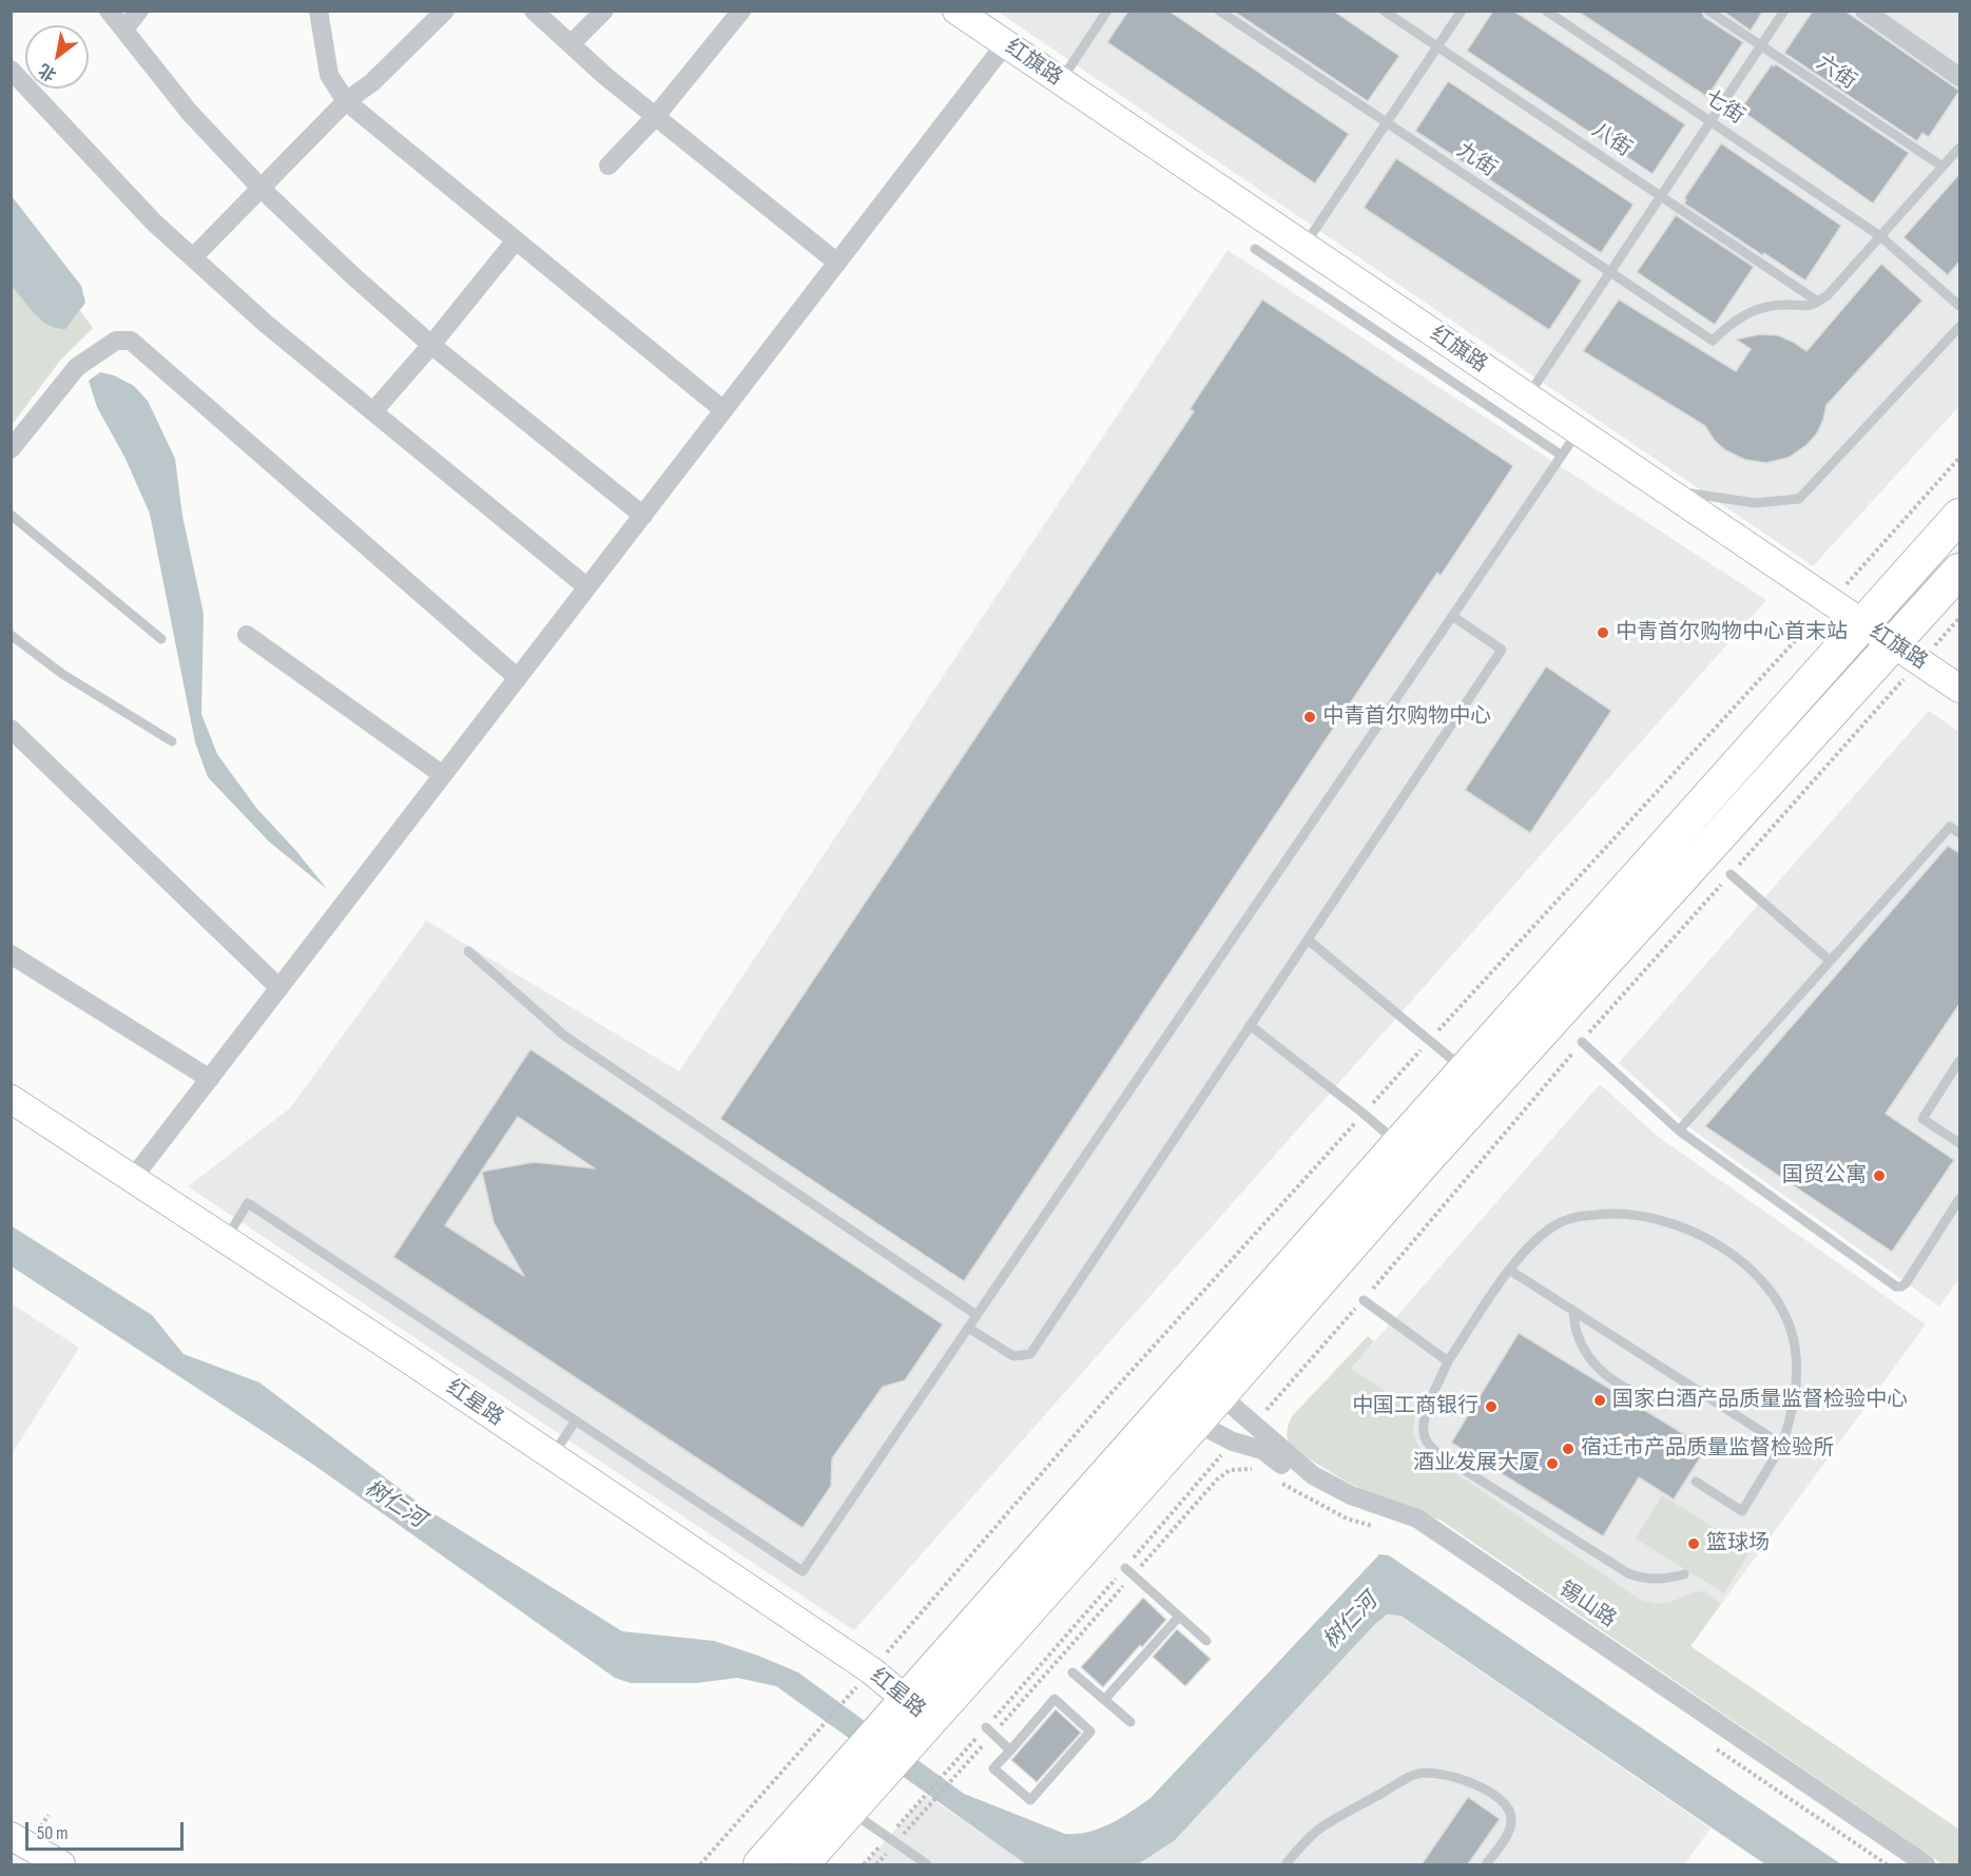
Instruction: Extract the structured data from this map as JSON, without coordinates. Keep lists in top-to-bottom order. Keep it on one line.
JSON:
{"streets":{"street":["红旗路","红星路","锡山路"],"lane":["六街","七街","八街","九街"]},"crossings":[["八街","九街"]],"water":["树仁河"],"places":["中青首尔购物中心首末站","中青首尔购物中心","国贸公寓","国家白酒产品质量监督检验中心","中国工商银行","宿迁市产品质量监督检验所","酒业发展大厦","篮球场"],"scale_bar":"50 m","north":"bottom left"}
